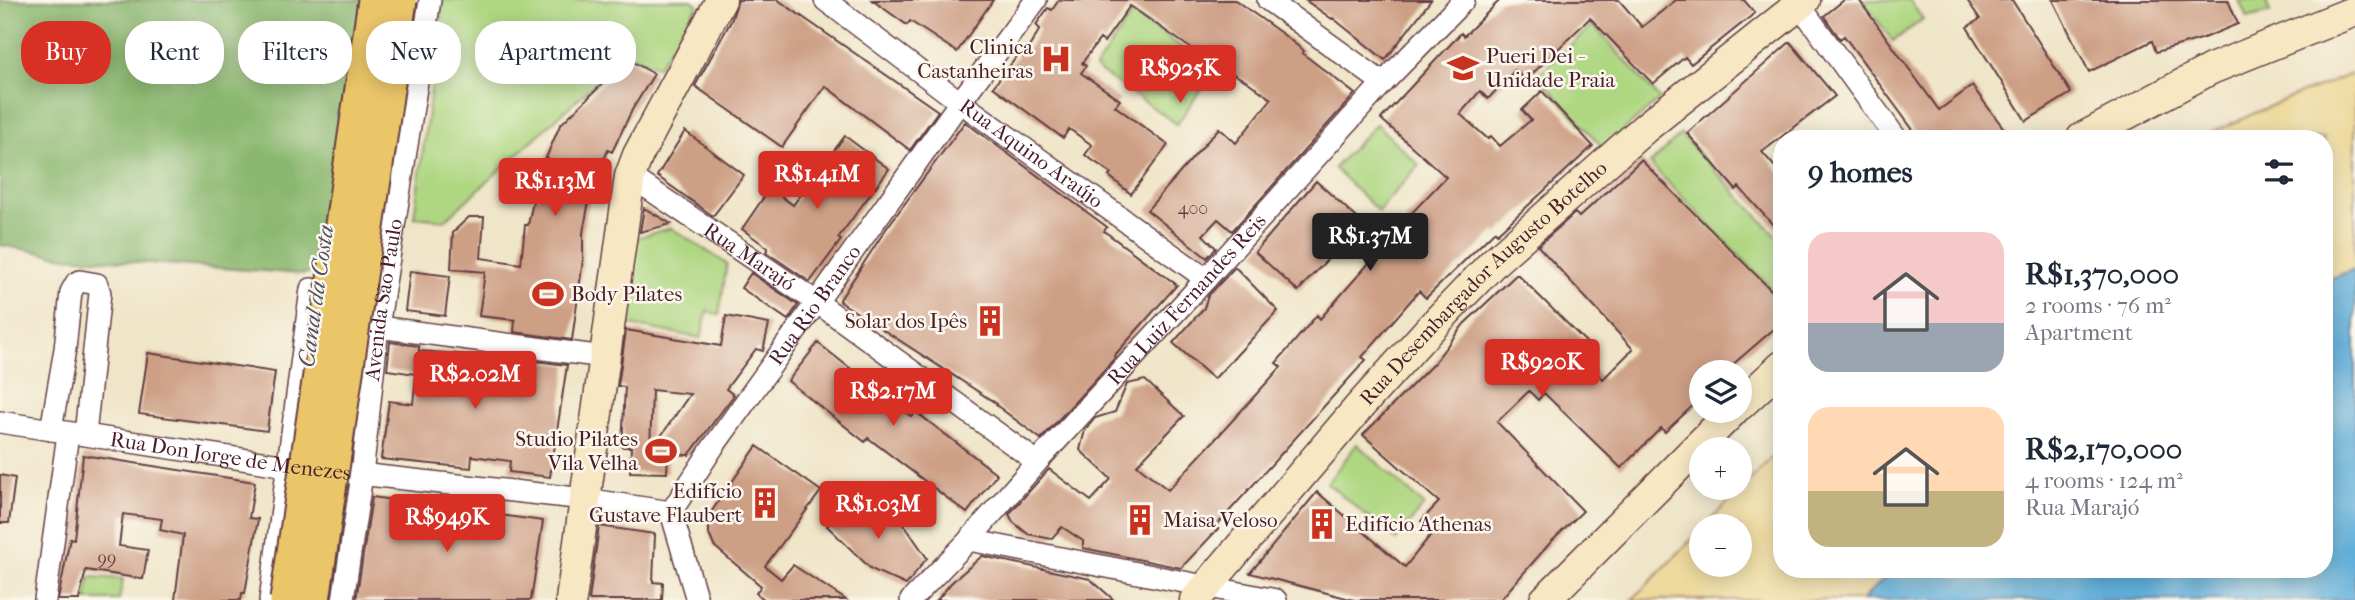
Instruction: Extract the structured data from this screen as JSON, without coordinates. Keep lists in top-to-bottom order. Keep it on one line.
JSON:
{"streets":{"street":["Rua Aquino Araújo","Rua Marajó","Rua Desembargador Augusto Botelho","Rua Luiz Fernandes Reis","Avenida São Paulo","Rua Rio Branco","Rua Don Jorge de Menezes"]},"crossings":[["Rua Aquino Araújo","Rua Luiz Fernandes Reis"],["Rua Aquino Araújo","Rua Rio Branco"],["Rua Marajó","Rua Luiz Fernandes Reis"],["Rua Marajó","Rua Rio Branco"],["Avenida São Paulo","Rua Don Jorge de Menezes"],["Rua Rio Branco","Rua Don Jorge de Menezes"]],"water":["Canal da Costa"],"places":{"hospital":["Clinica Castanheiras"],"school or university":["Pueri Dei - Unidade Praia"],"sports":["Body Pilates","Studio Pilates Vila Velha"],"building":["Solar dos Ipês","Edifício Gustave Flaubert","Maisa Veloso","Edifício Athenas"]},"house_numbers":["400","99"],"page":{"chip":["Buy","Rent","Filters","New","Apartment"],"price":["R$925K","R$1.41M","R$1.13M","R$1.37M","R$920K","R$2.02M","R$2.17M","R$1.03M","R$949K"],"heading":"9 homes","list":[{"name":"R$1,370,000","note":"2 rooms · 76 m² · Apartment"},{"name":"R$2,170,000","note":"4 rooms · 124 m² · Rua Marajó"}],"map_buttons":["+","−"]}}
